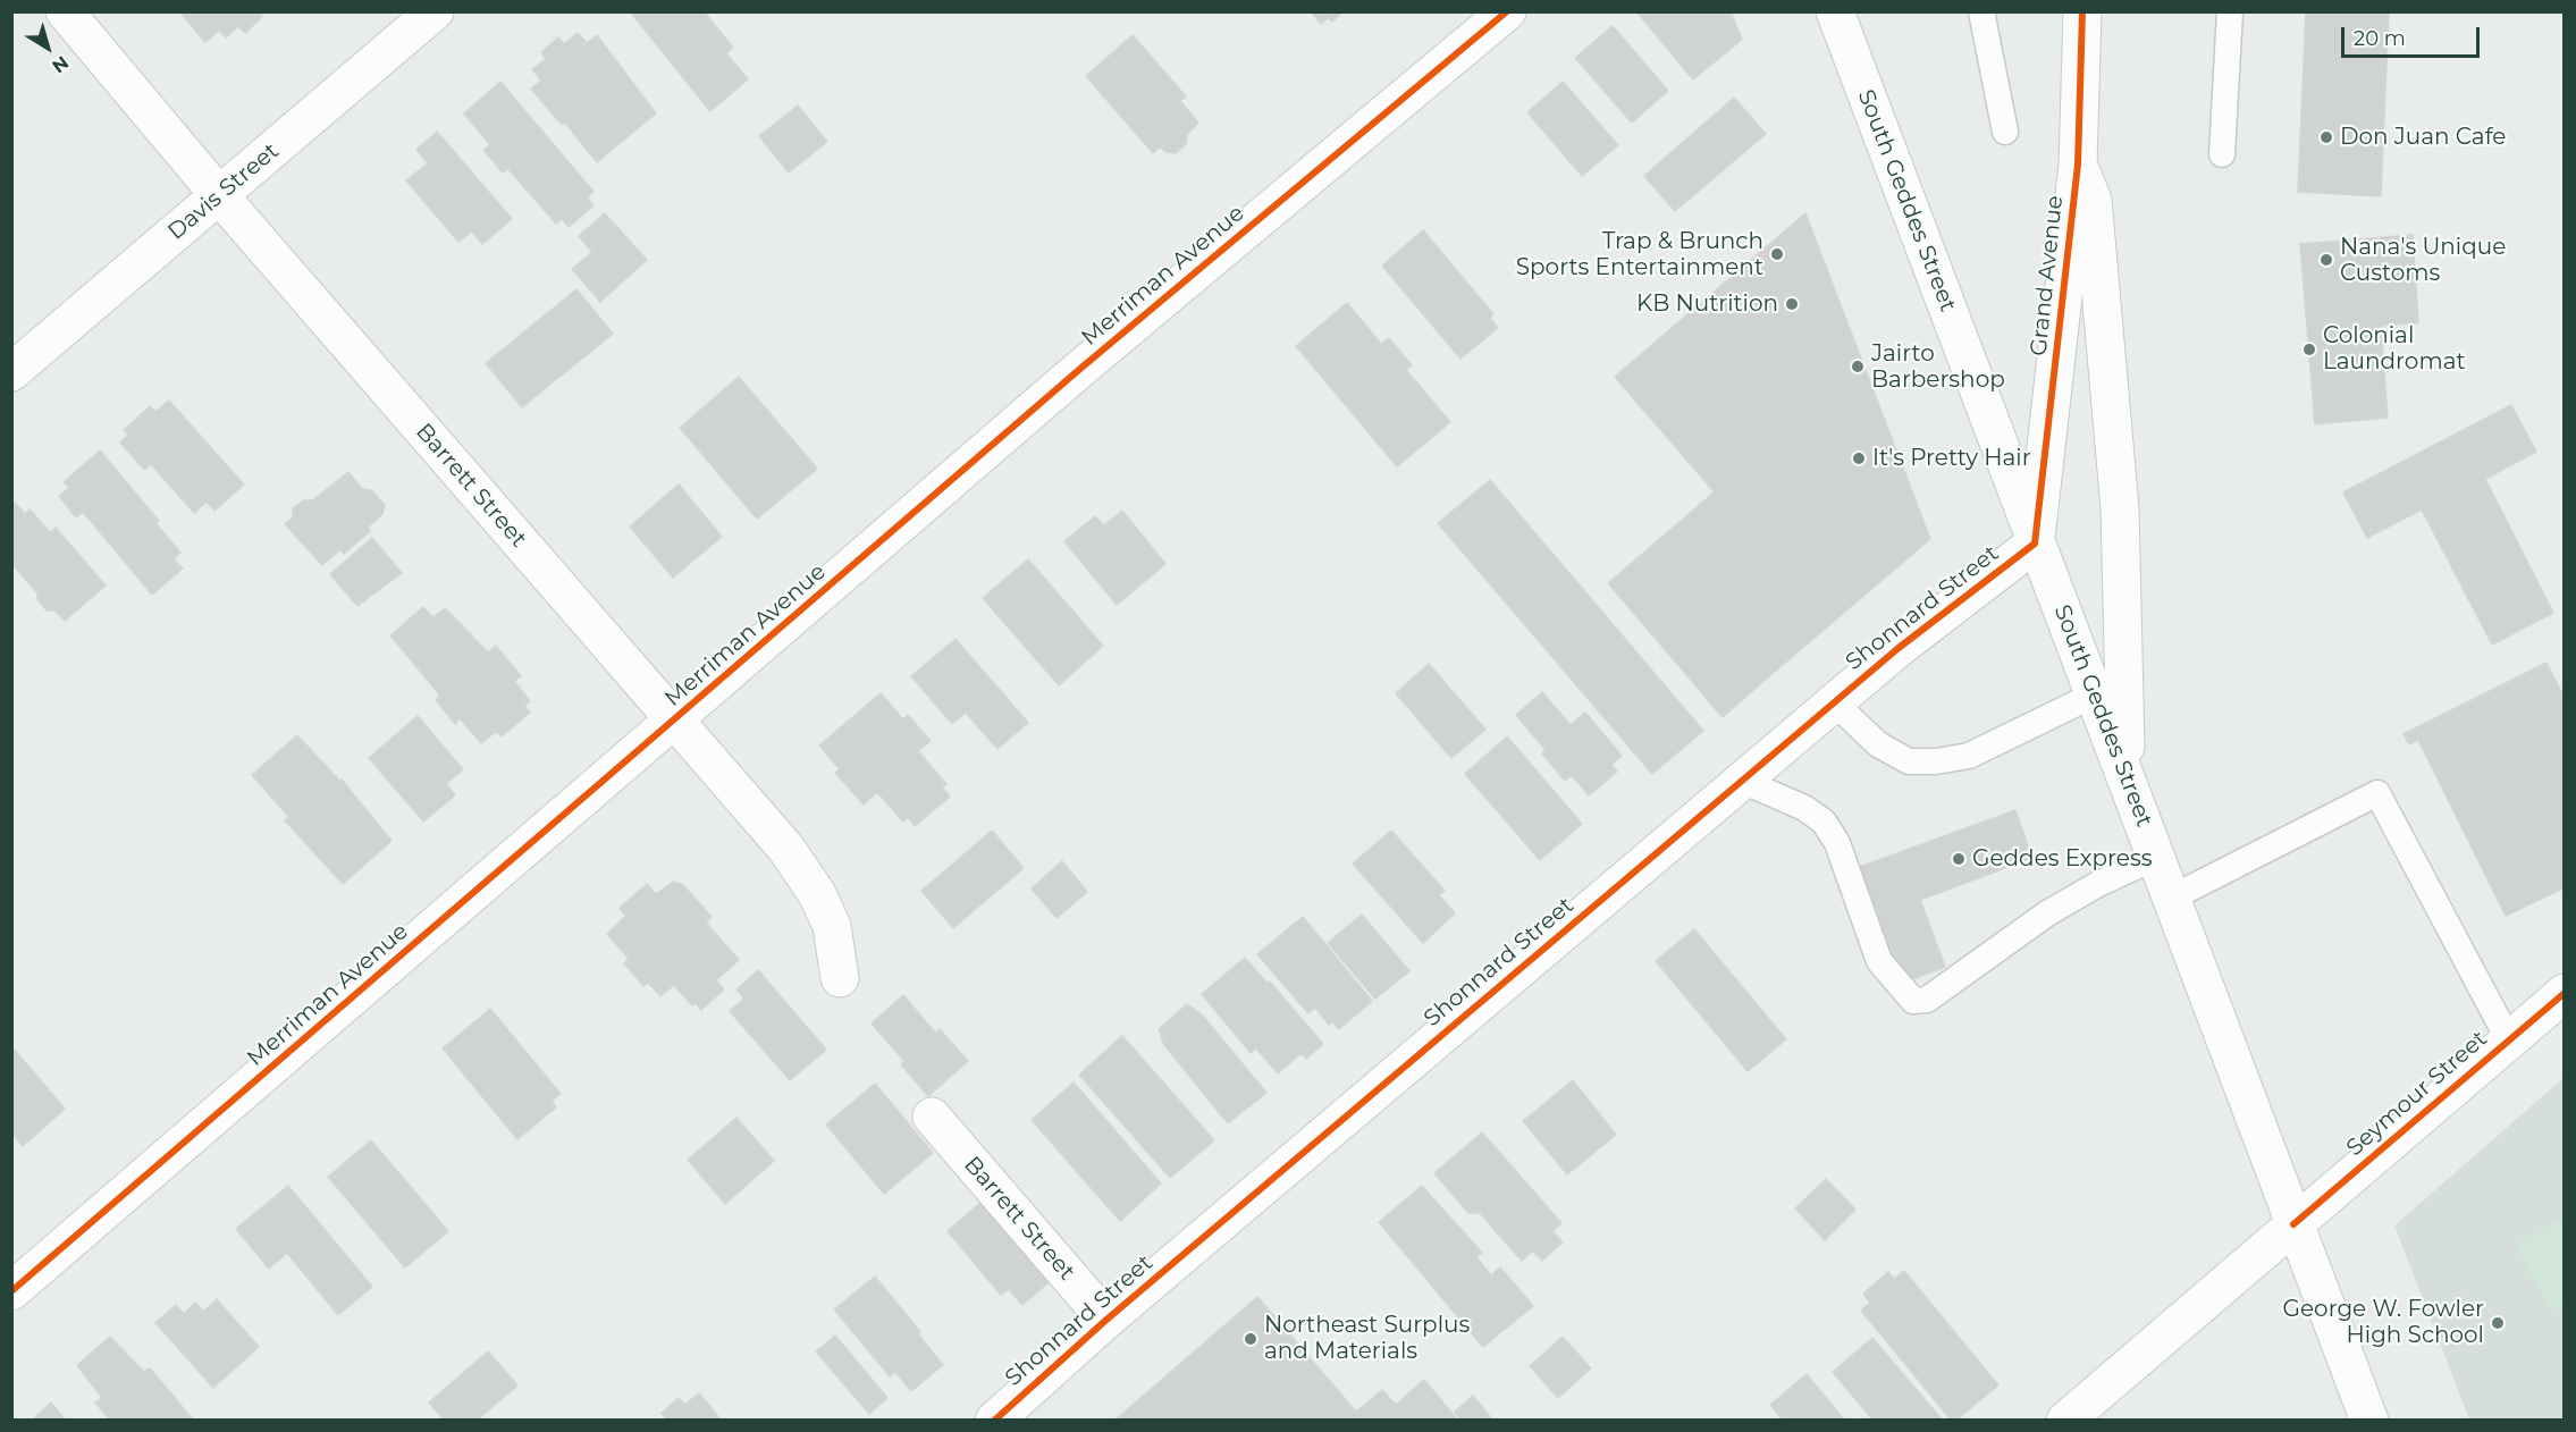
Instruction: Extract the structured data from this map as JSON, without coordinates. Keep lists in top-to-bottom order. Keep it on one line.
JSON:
{"streets":{"street":["Davis Street","South Geddes Street","Merriman Avenue","Grand Avenue","Barrett Street","Shonnard Street","Seymour Street"]},"crossings":[["Davis Street","Barrett Street"],["South Geddes Street","Grand Avenue"],["South Geddes Street","Shonnard Street"],["South Geddes Street","Seymour Street"],["Merriman Avenue","Barrett Street"],["Grand Avenue","Shonnard Street"],["Barrett Street","Shonnard Street"]],"places":["Don Juan Cafe","Trap & Brunch Sports Entertainment","Nana's Unique Customs","KB Nutrition","Colonial Laundromat","Jairto Barbershop","It's Pretty Hair","Geddes Express","George W. Fowler High School","Northeast Surplus and Materials"],"scale_bar":"20 m","north":"bottom right"}
